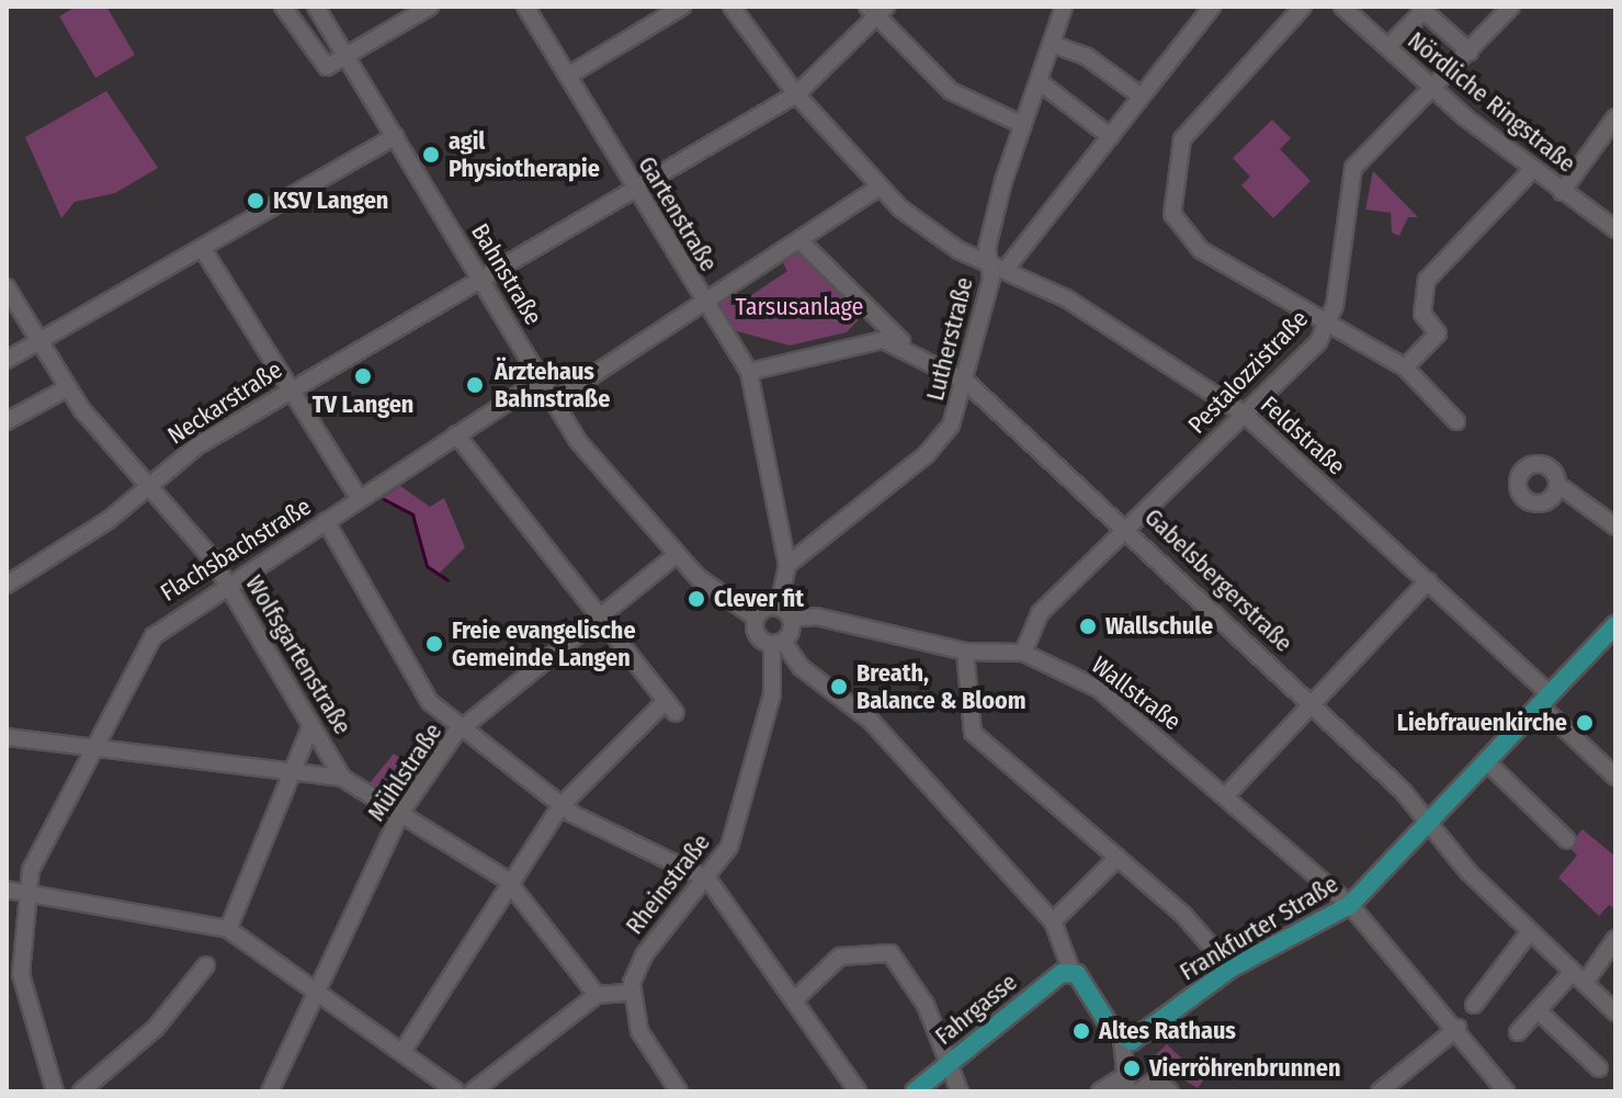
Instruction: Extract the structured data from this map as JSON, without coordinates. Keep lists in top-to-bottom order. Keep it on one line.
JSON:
{"streets":{"main road":["Frankfurter Straße","Fahrgasse"],"street":["Nördliche Ringstraße","Gartenstraße","Bahnstraße","Lutherstraße","Pestalozzistraße","Neckarstraße","Feldstraße","Flachsbachstraße","Gabelsbergerstraße","Wolfsgartenstraße","Wallstraße","Mühlstraße","Rheinstraße"]},"crossings":[["Nördliche Ringstraße","Pestalozzistraße"],["Gartenstraße","Lutherstraße"],["Gartenstraße","Neckarstraße"],["Gartenstraße","Wallstraße"],["Gartenstraße","Rheinstraße"],["Bahnstraße","Neckarstraße"],["Bahnstraße","Flachsbachstraße"],["Bahnstraße","Mühlstraße"],["Lutherstraße","Feldstraße"],["Lutherstraße","Gabelsbergerstraße"],["Pestalozzistraße","Feldstraße"],["Pestalozzistraße","Gabelsbergerstraße"],["Pestalozzistraße","Wallstraße"],["Neckarstraße","Feldstraße"],["Neckarstraße","Wolfsgartenstraße"],["Feldstraße","Frankfurter Straße"],["Flachsbachstraße","Wolfsgartenstraße"],["Gabelsbergerstraße","Frankfurter Straße"],["Wolfsgartenstraße","Mühlstraße"],["Wallstraße","Rheinstraße"],["Wallstraße","Frankfurter Straße"]],"parks":["Tarsusanlage"],"places":["agil Physiotherapie","KSV Langen","TV Langen","Ärztehaus Bahnstraße","Clever fit","Wallschule","Freie evangelische Gemeinde Langen","Breath, Balance & Bloom","Liebfrauenkirche","Altes Rathaus","Vierröhrenbrunnen"]}
